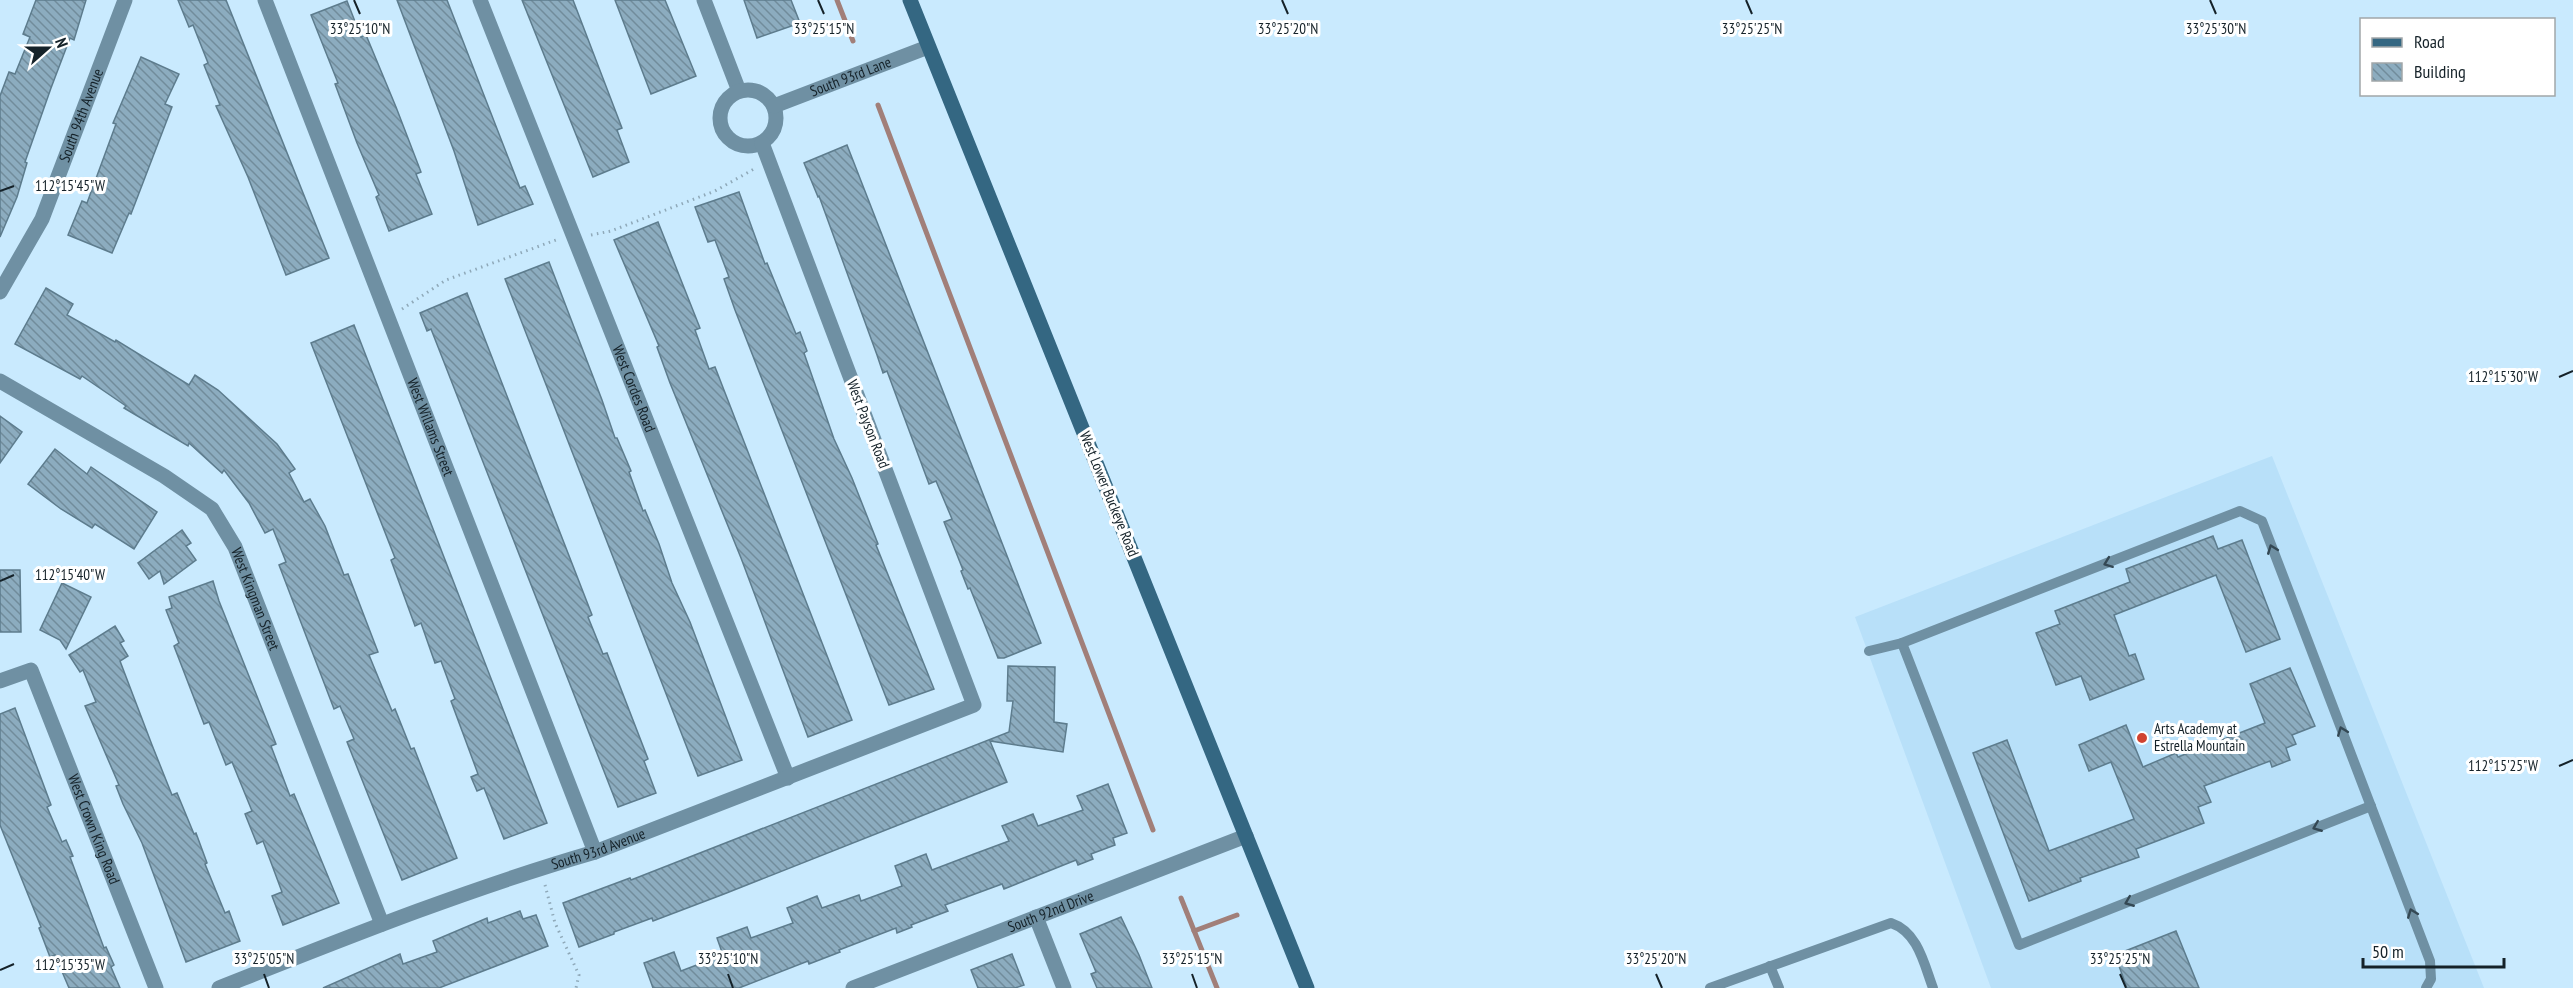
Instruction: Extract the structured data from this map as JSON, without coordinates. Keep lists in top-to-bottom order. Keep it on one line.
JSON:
{"streets":{"main road":["West Lower Buckeye Road"],"street":["South 93rd Lane","South 94th Avenue","West Cordes Road","West Payson Road","West Willams Street","West Kingman Street","West Crown King Road","South 93rd Avenue","South 92nd Drive"]},"crossings":[["South 93rd Lane","West Payson Road"],["South 93rd Lane","West Lower Buckeye Road"],["West Cordes Road","South 93rd Avenue"],["West Payson Road","South 93rd Avenue"],["West Willams Street","South 93rd Avenue"],["West Lower Buckeye Road","South 92nd Drive"],["West Kingman Street","South 93rd Avenue"]],"places":["Arts Academy at Estrella Mountain"],"legend":["Road","Building"],"scale_bar":"50 m","north":"right","coordinates":["33°25'10\"N","33°25'15\"N","33°25'20\"N","33°25'25\"N","33°25'30\"N","112°15'45\"W","112°15'30\"W","112°15'40\"W","112°15'25\"W","33°25'05\"N","112°15'35\"W"]}
